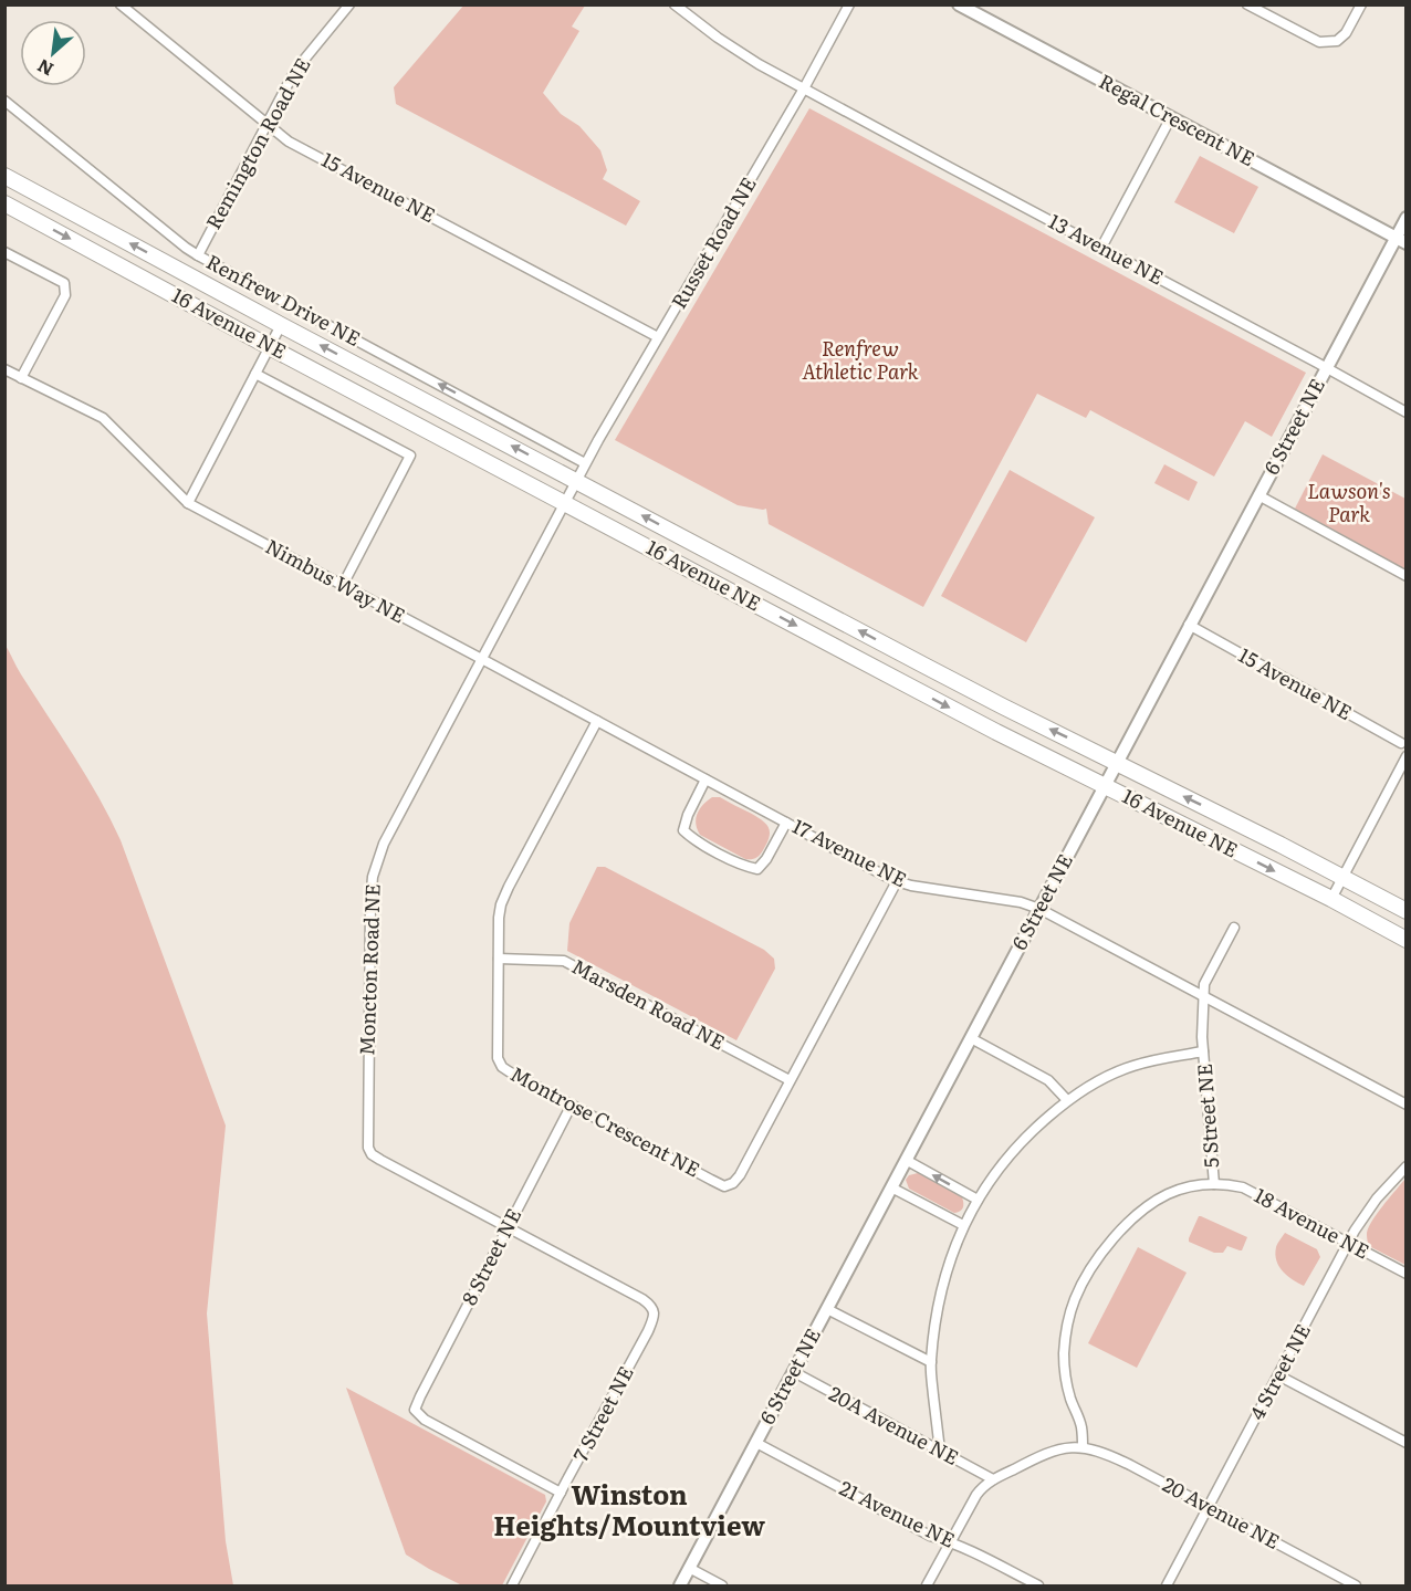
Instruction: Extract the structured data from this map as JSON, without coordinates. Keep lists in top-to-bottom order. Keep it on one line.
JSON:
{"streets":{"highway":["16 Avenue NE"],"street":["Regal Crescent NE","Remington Road NE","15 Avenue NE","Russet Road NE","13 Avenue NE","Renfrew Drive NE","6 Street NE","Nimbus Way NE","17 Avenue NE","Moncton Road NE","Marsden Road NE","5 Street NE","Montrose Crescent NE","18 Avenue NE","8 Street NE","4 Street NE","7 Street NE","20A Avenue NE","20 Avenue NE","21 Avenue NE"]},"crossings":[["Regal Crescent NE","6 Street NE"],["Remington Road NE","15 Avenue NE"],["Remington Road NE","Renfrew Drive NE"],["15 Avenue NE","Russet Road NE"],["15 Avenue NE","6 Street NE"],["Russet Road NE","13 Avenue NE"],["Russet Road NE","Renfrew Drive NE"],["Russet Road NE","16 Avenue NE"],["Russet Road NE","Moncton Road NE"],["13 Avenue NE","6 Street NE"],["16 Avenue NE","6 Street NE"],["16 Avenue NE","Moncton Road NE"],["6 Street NE","17 Avenue NE"],["6 Street NE","20A Avenue NE"],["6 Street NE","21 Avenue NE"],["Nimbus Way NE","17 Avenue NE"],["Nimbus Way NE","Moncton Road NE"],["17 Avenue NE","Moncton Road NE"],["17 Avenue NE","5 Street NE"],["17 Avenue NE","Montrose Crescent NE"],["Moncton Road NE","8 Street NE"],["Moncton Road NE","7 Street NE"],["Marsden Road NE","Montrose Crescent NE"],["5 Street NE","18 Avenue NE"],["5 Street NE","20 Avenue NE"],["Montrose Crescent NE","8 Street NE"],["18 Avenue NE","4 Street NE"],["8 Street NE","7 Street NE"],["4 Street NE","20 Avenue NE"]],"one_way":["Renfrew Drive NE"],"districts":["Winston Heights/Mountview"],"parks":["Renfrew Athletic Park","Lawson's Park"],"north":"bottom left"}
